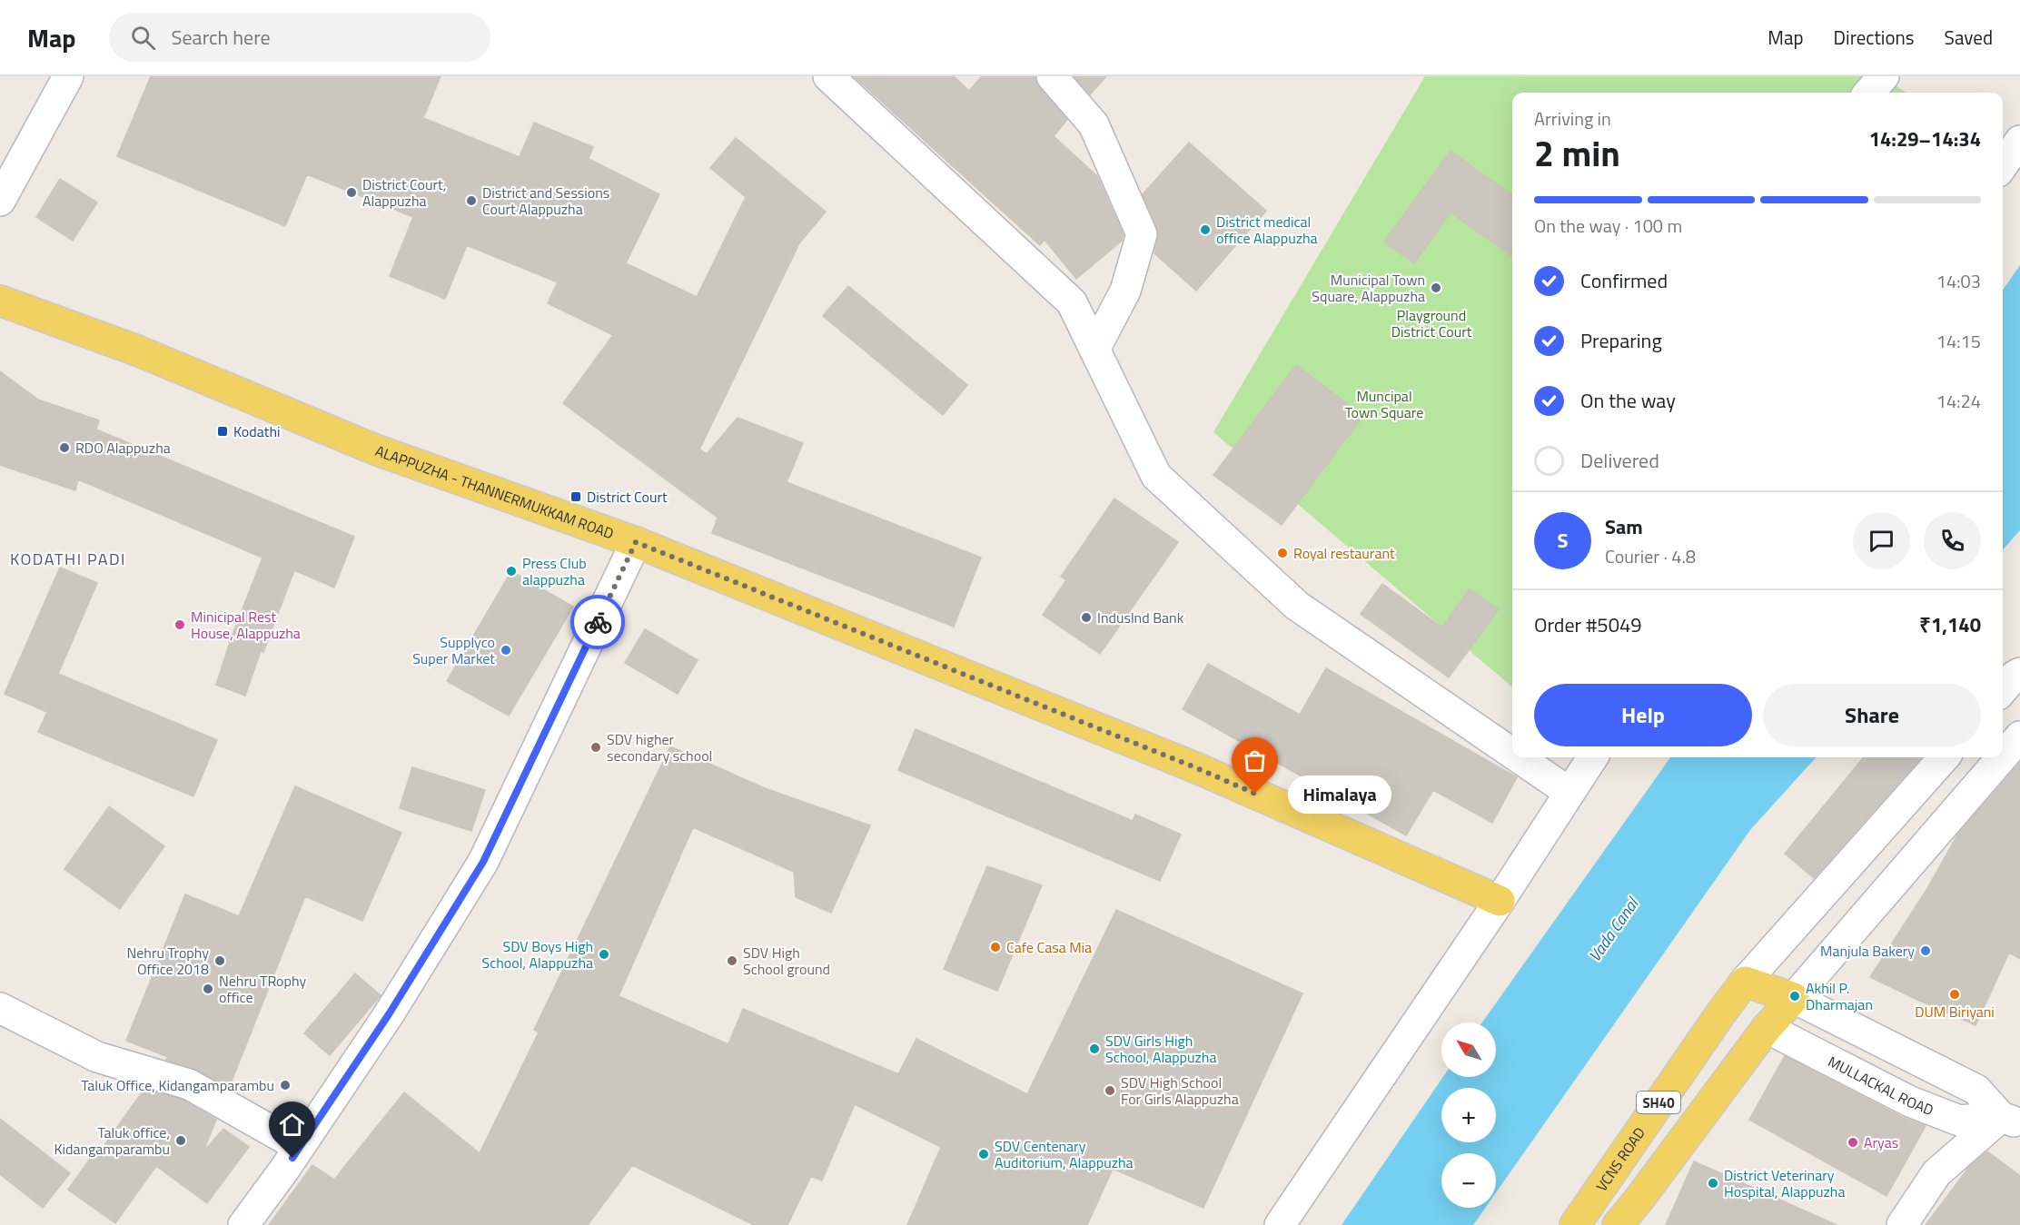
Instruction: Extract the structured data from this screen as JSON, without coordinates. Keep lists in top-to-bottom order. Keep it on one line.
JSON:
{"streets":{"main road":["ALAPPUZHA - THANNERMUKKAM ROAD","SH40","VCNS ROAD"],"street":["MULLACKAL ROAD"]},"crossings":[["MULLACKAL ROAD","SH40"]],"districts":["KODATHI PADI"],"water":["Vada Canal"],"parks":["Playground District Court","Muncipal Town Square"],"places":{"other":["District Court, Alappuzha","District and Sessions Court Alappuzha","District medical office Alappuzha","Municipal Town Square, Alappuzha","RDO Alappuzha","Royal restaurant","Press Club alappuzha","Induslnd Bank","Minicipal Rest House, Alappuzha","Supplyco Super Market","SDV higher secondary school","Himalaya","Cafe Casa Mia","Manjula Bakery","SDV Boys High School, Alappuzha","Nehru Trophy Office 2018","SDV High School ground","Nehru TRophy office","DUM Biriyani","Akhil P. Dharmajan","SDV Girls High School, Alappuzha","Taluk Office, Kidangamparambu","SDV High School For Girls Alappuzha","Taluk office, Kidangamparambu","Aryas","SDV Centenary Auditorium, Alappuzha","District Veterinary Hospital, Alappuzha"],"transit":["Kodathi","District Court"]},"north":"top left","page":{"header":"Map","search":"Search here","nav":["Map","Directions","Saved"],"heading":["2 min","Arriving in","14:29–14:34"],"panel":["Sam","Courier · 4.8","Order #5049","₹1,140"],"bar":"On the way · 100 m","list":[["Confirmed","14:03"],["Preparing","14:15"],["On the way","14:24"],"Delivered"],"round":"S","buttons":["Help","Share"],"bubble":"Himalaya","map_buttons":["+","−"]}}
